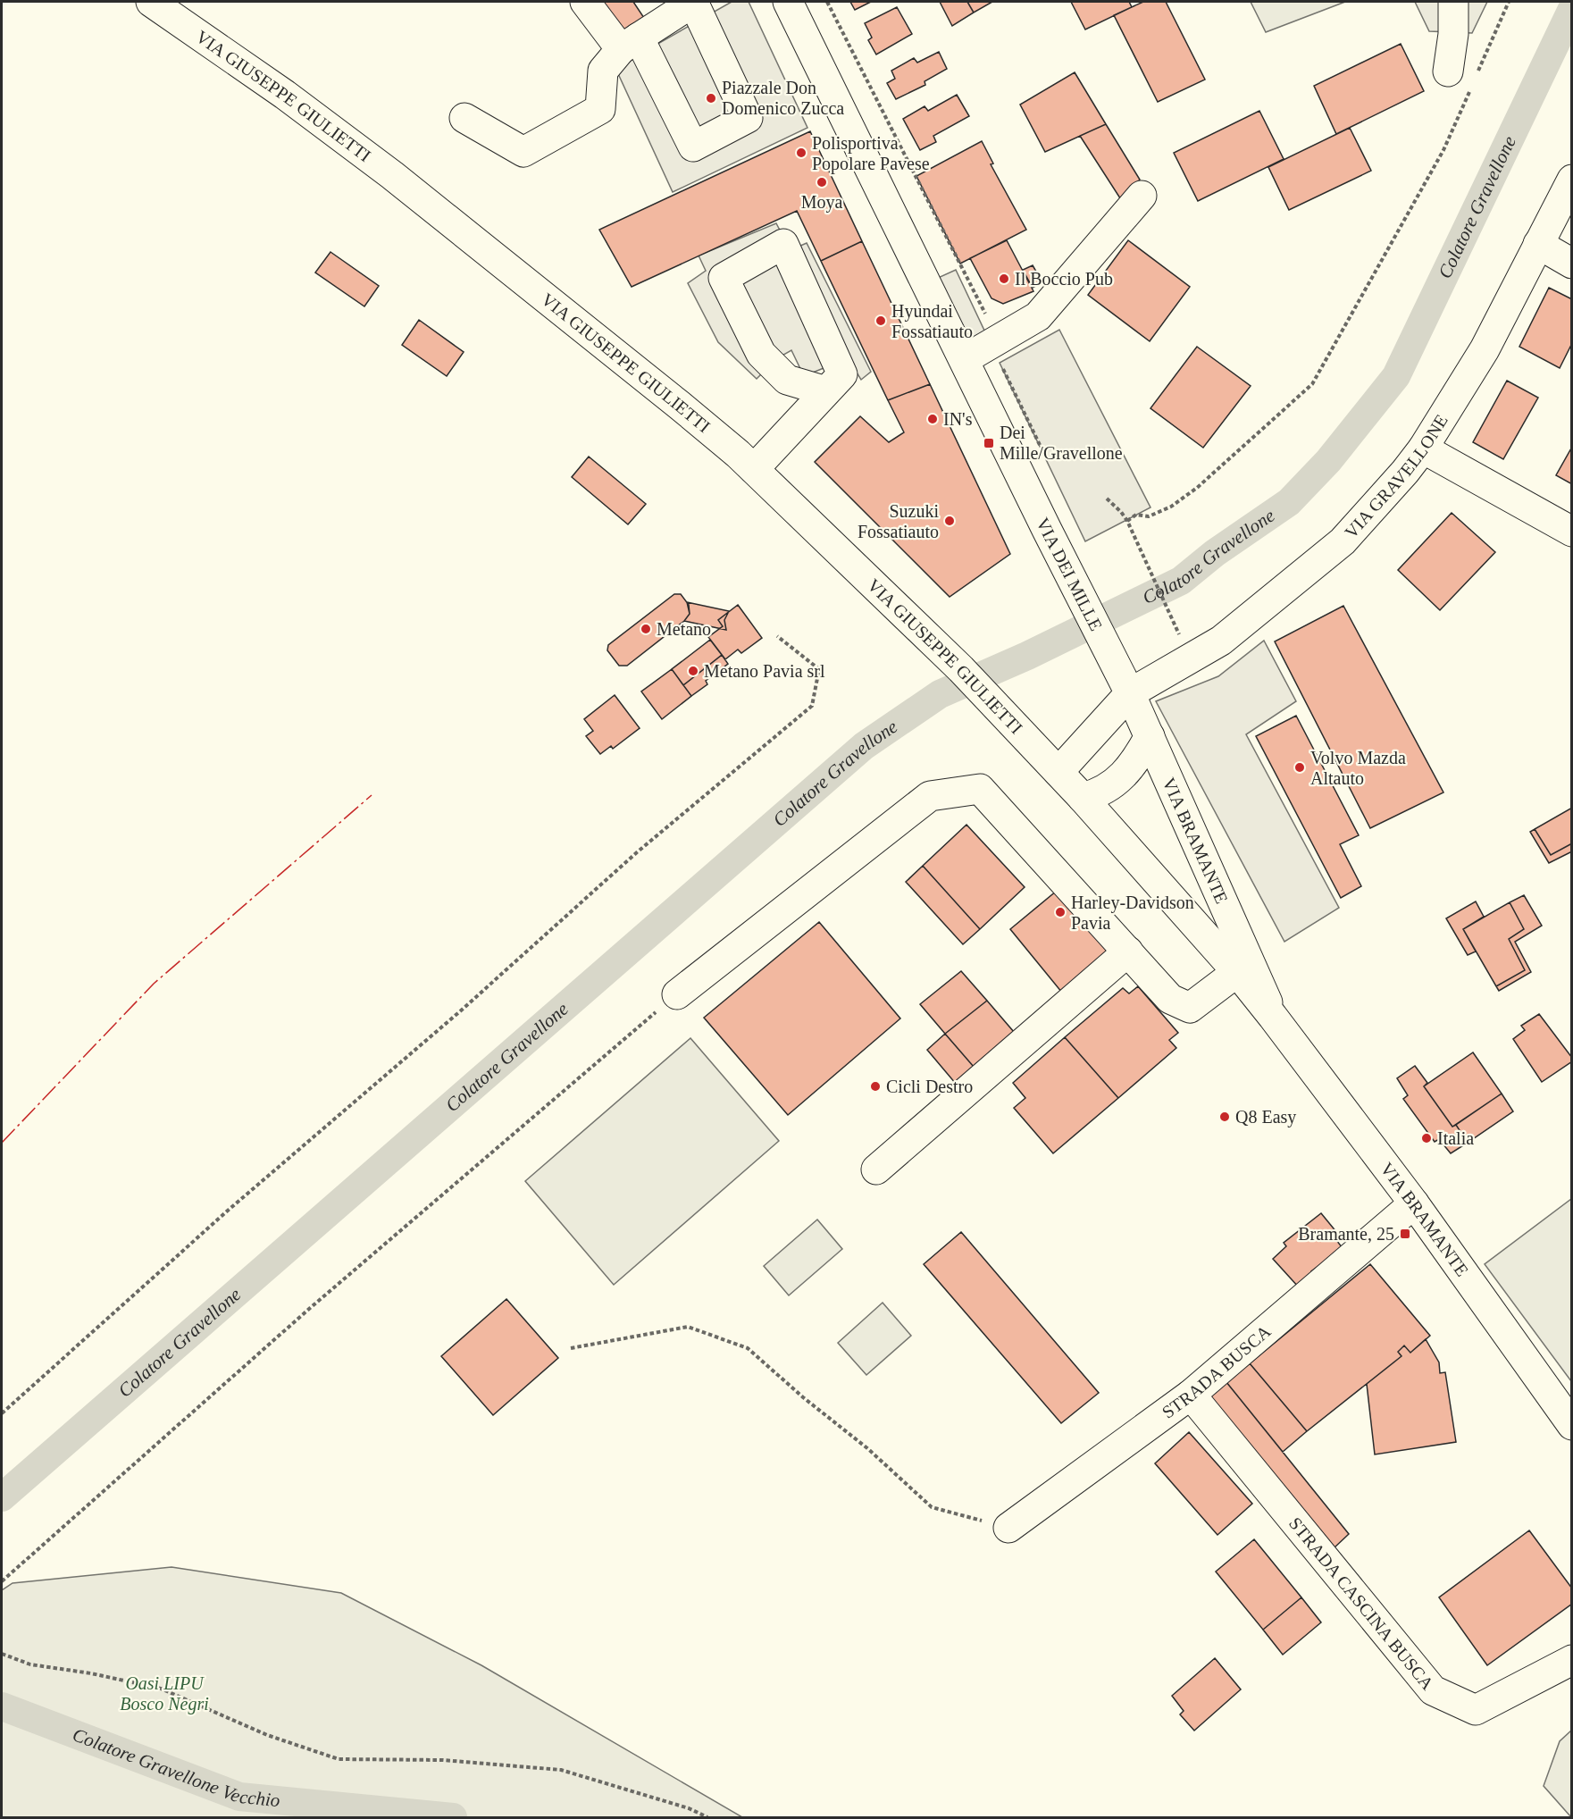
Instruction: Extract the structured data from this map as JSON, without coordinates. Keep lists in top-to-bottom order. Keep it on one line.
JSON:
{"streets":{"street":["VIA GIUSEPPE GIULIETTI","VIA GRAVELLONE","VIA DEI MILLE","VIA BRAMANTE","STRADA BUSCA","STRADA CASCINA BUSCA"]},"crossings":[["VIA GIUSEPPE GIULIETTI","VIA BRAMANTE"],["VIA GRAVELLONE","VIA DEI MILLE"],["VIA GRAVELLONE","VIA BRAMANTE"],["VIA DEI MILLE","VIA BRAMANTE"],["VIA BRAMANTE","STRADA BUSCA"],["STRADA BUSCA","STRADA CASCINA BUSCA"]],"water":["Colatore Gravellone","Colatore Gravellone Vecchio"],"parks":["Oasi LIPU Bosco Negri"],"places":{"other":["Piazzale Don Domenico Zucca","Polisportiva Popolare Pavese","Moya","Il Boccio Pub","Hyundai Fossatiauto","IN's","Suzuki Fossatiauto","Metano","Metano Pavia srl","Volvo Mazda Altauto","Harley-Davidson Pavia","Cicli Destro","Q8 Easy","Italia"],"transit":["Dei Mille/Gravellone","Bramante, 25"]}}
